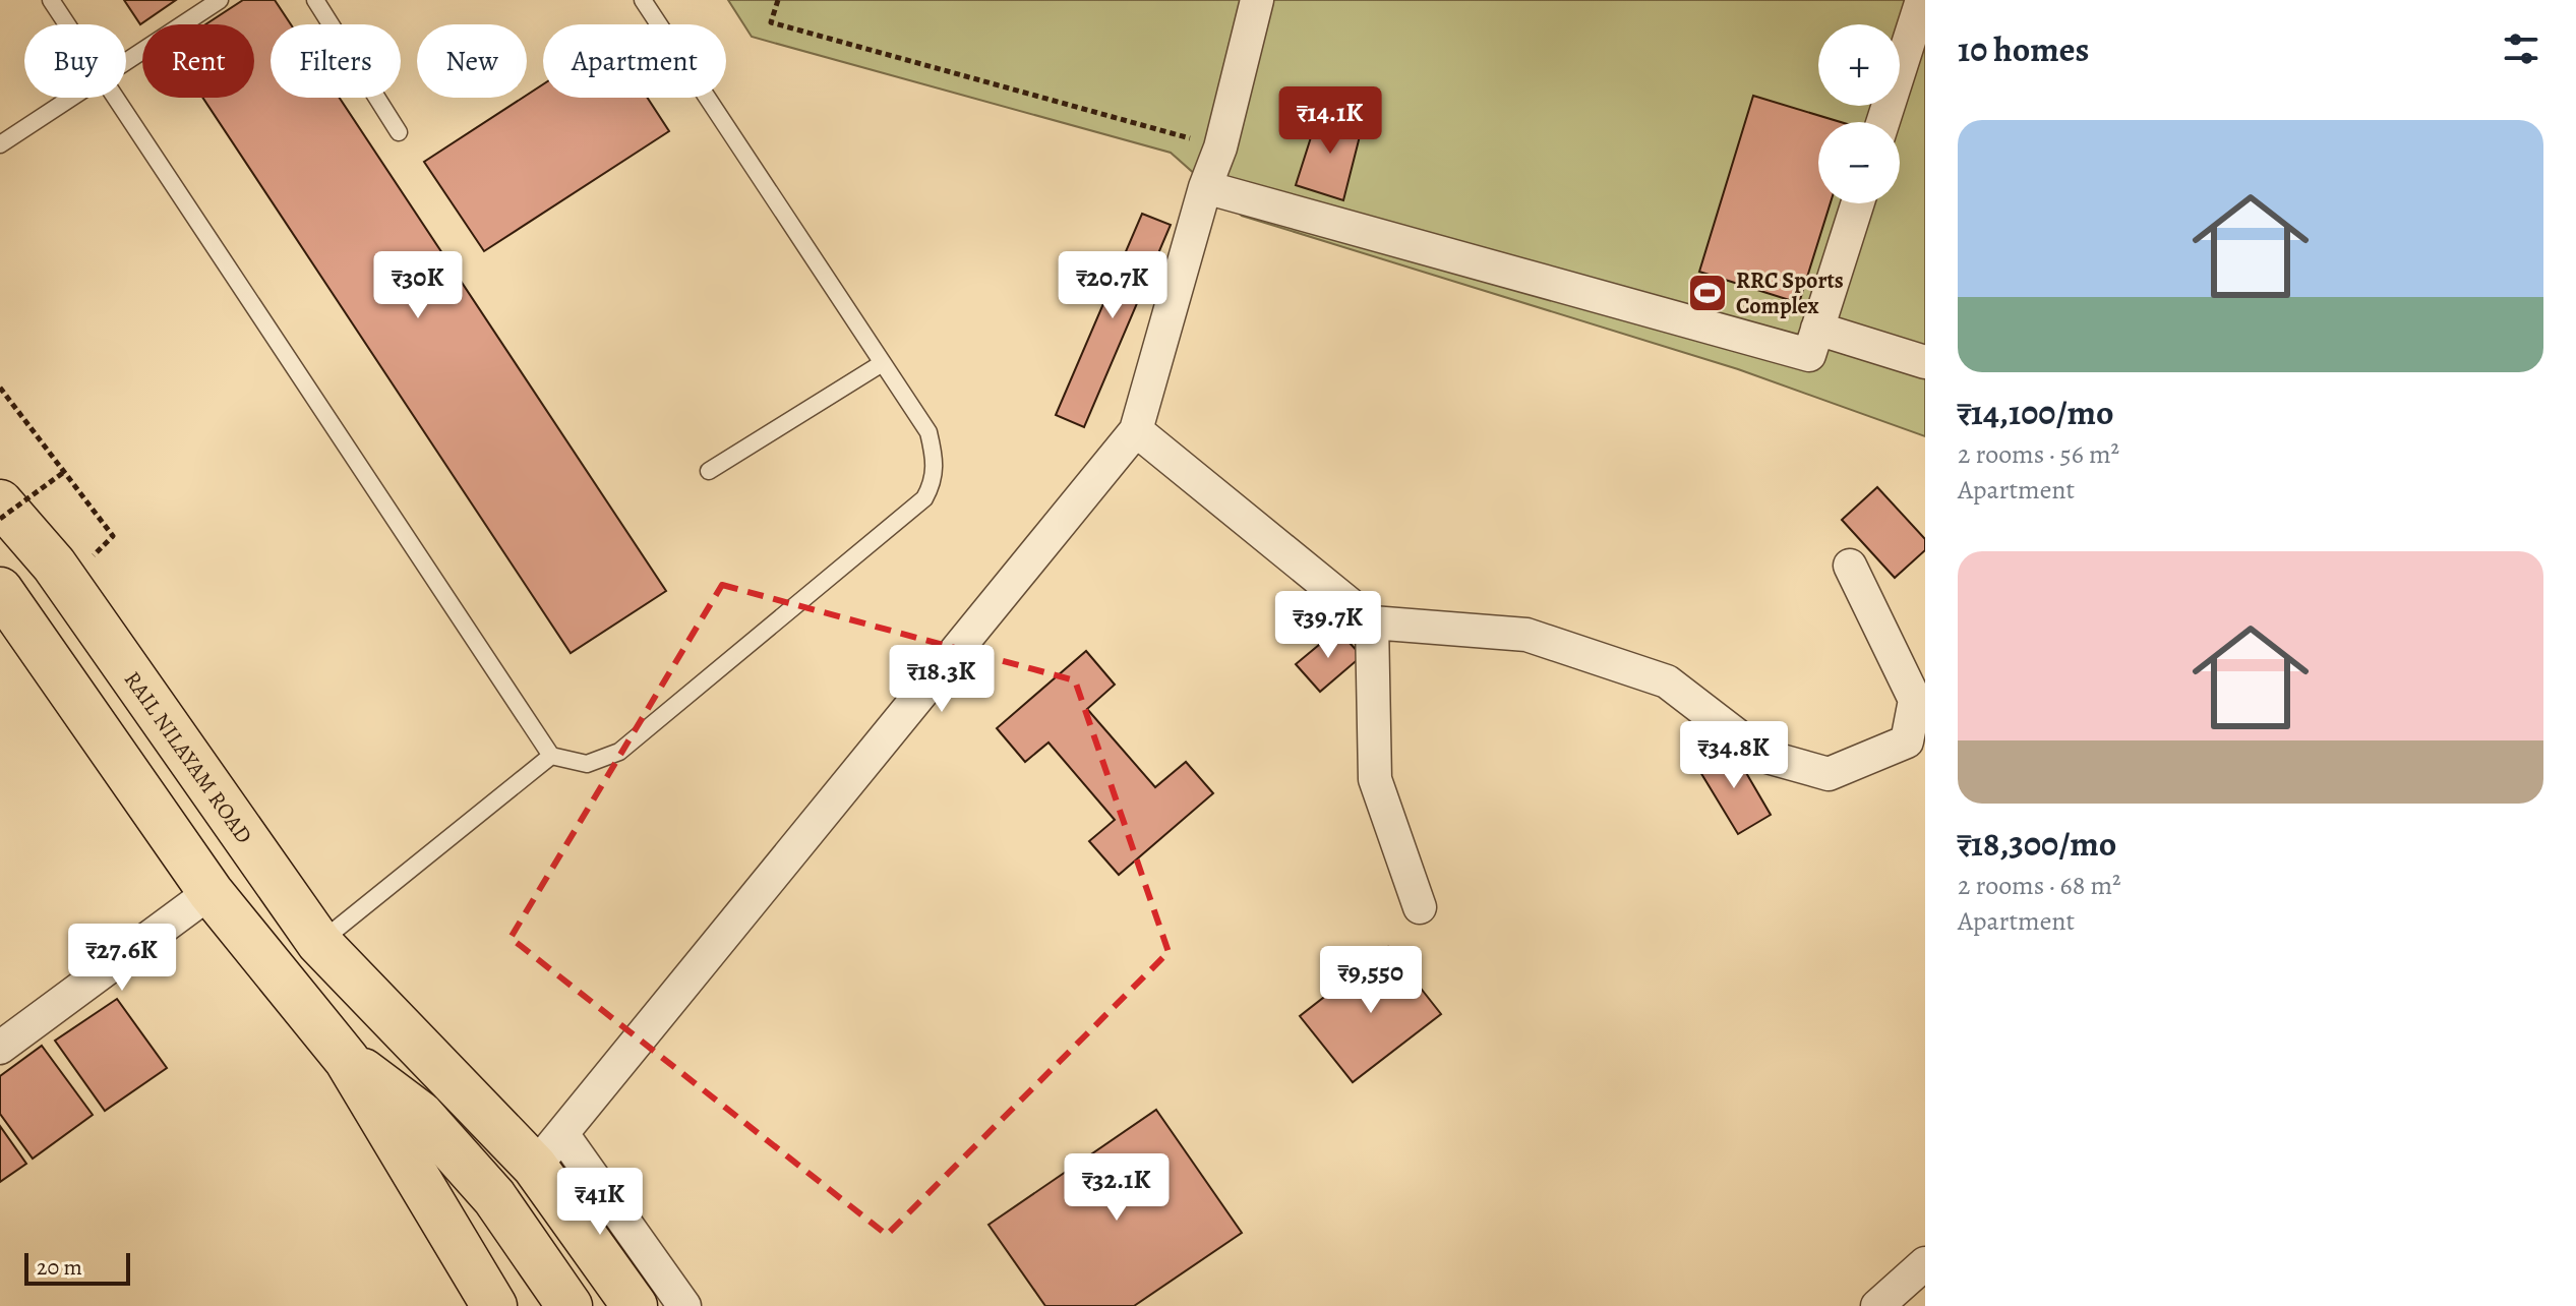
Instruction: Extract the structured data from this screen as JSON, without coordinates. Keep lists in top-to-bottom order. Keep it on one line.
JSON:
{"streets":{"main road":["RAIL NILAYAM ROAD"]},"places":{"sports":["RRC Sports Complex"]},"scale_bar":"20 m","page":{"heading":"10 homes","map_buttons":["+","−"],"chip":["Buy","Rent","Filters","New","Apartment"],"price":["₹14.1K","₹30K","₹20.7K","₹39.7K","₹18.3K","₹34.8K","₹27.6K","₹9,550","₹32.1K","₹41K"],"list":[{"name":"₹14,100/mo","note":"2 rooms · 56 m² · Apartment"},{"name":"₹18,300/mo","note":"2 rooms · 68 m² · Apartment"}],"scale":"20 m"}}
